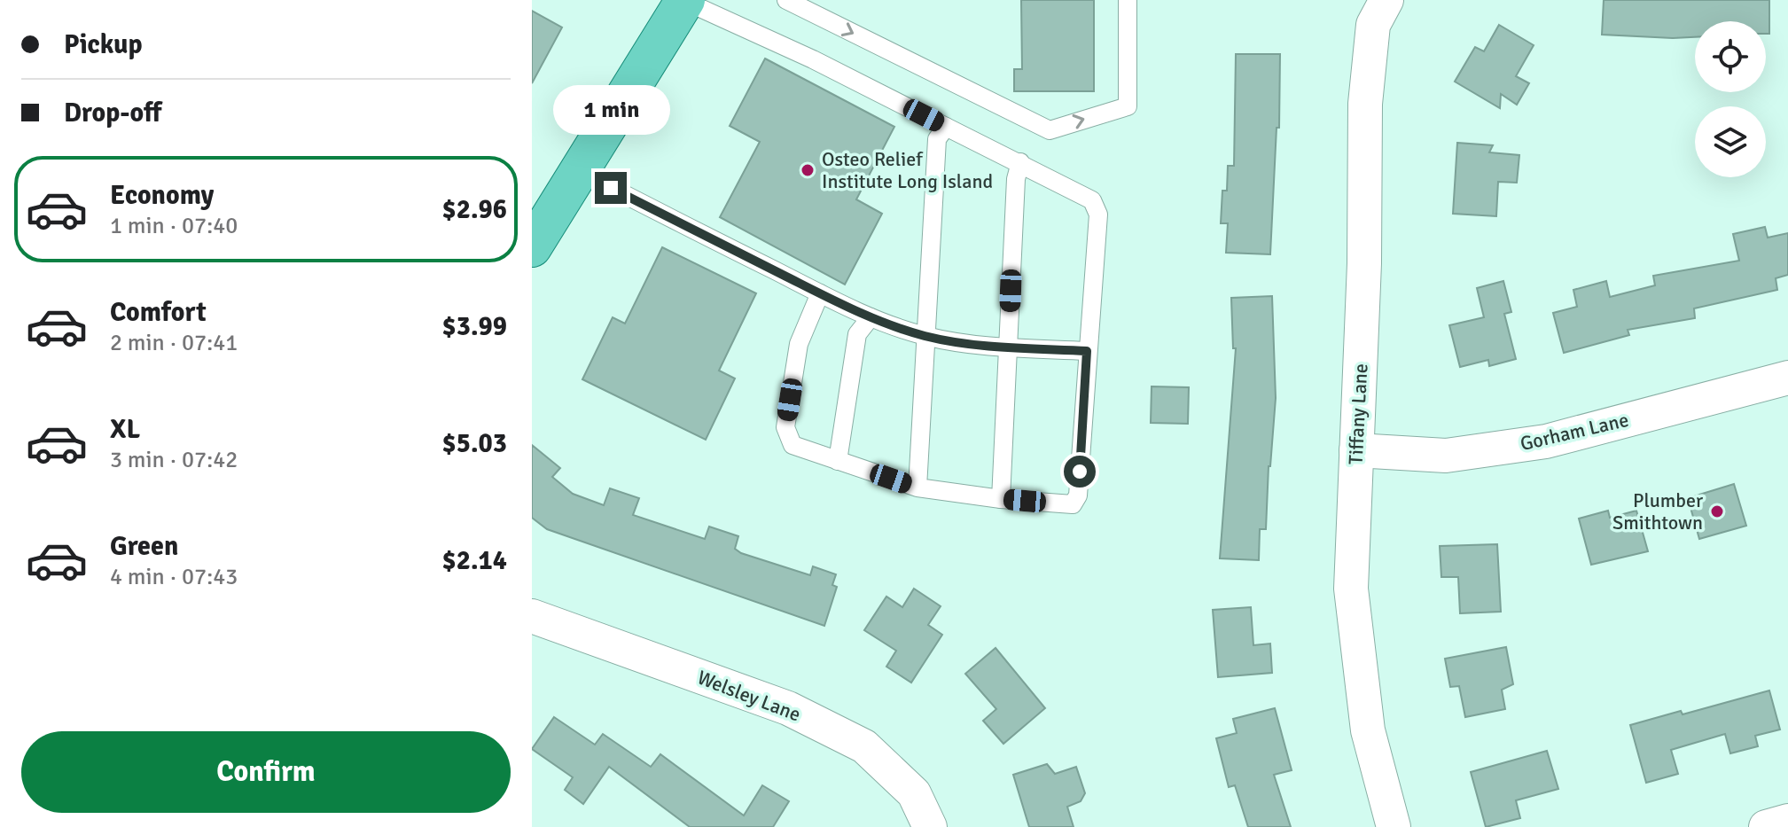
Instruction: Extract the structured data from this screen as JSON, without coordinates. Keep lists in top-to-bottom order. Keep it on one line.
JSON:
{"streets":{"street":["Tiffany Lane","Gorham Lane","Welsley Lane"]},"crossings":[["Tiffany Lane","Gorham Lane"]],"places":["Osteo Relief Institute Long Island","Plumber Smithtown"],"page":{"banner":["Pickup","Drop-off"],"bubble":"1 min","list":[{"name":"Economy","note":"1 min · 07:40","value":"$2.96"},{"name":"Comfort","note":"2 min · 07:41","value":"$3.99"},{"name":"XL","note":"3 min · 07:42","value":"$5.03"},{"name":"Green","note":"4 min · 07:43","value":"$2.14"}],"buttons":"Confirm"}}
